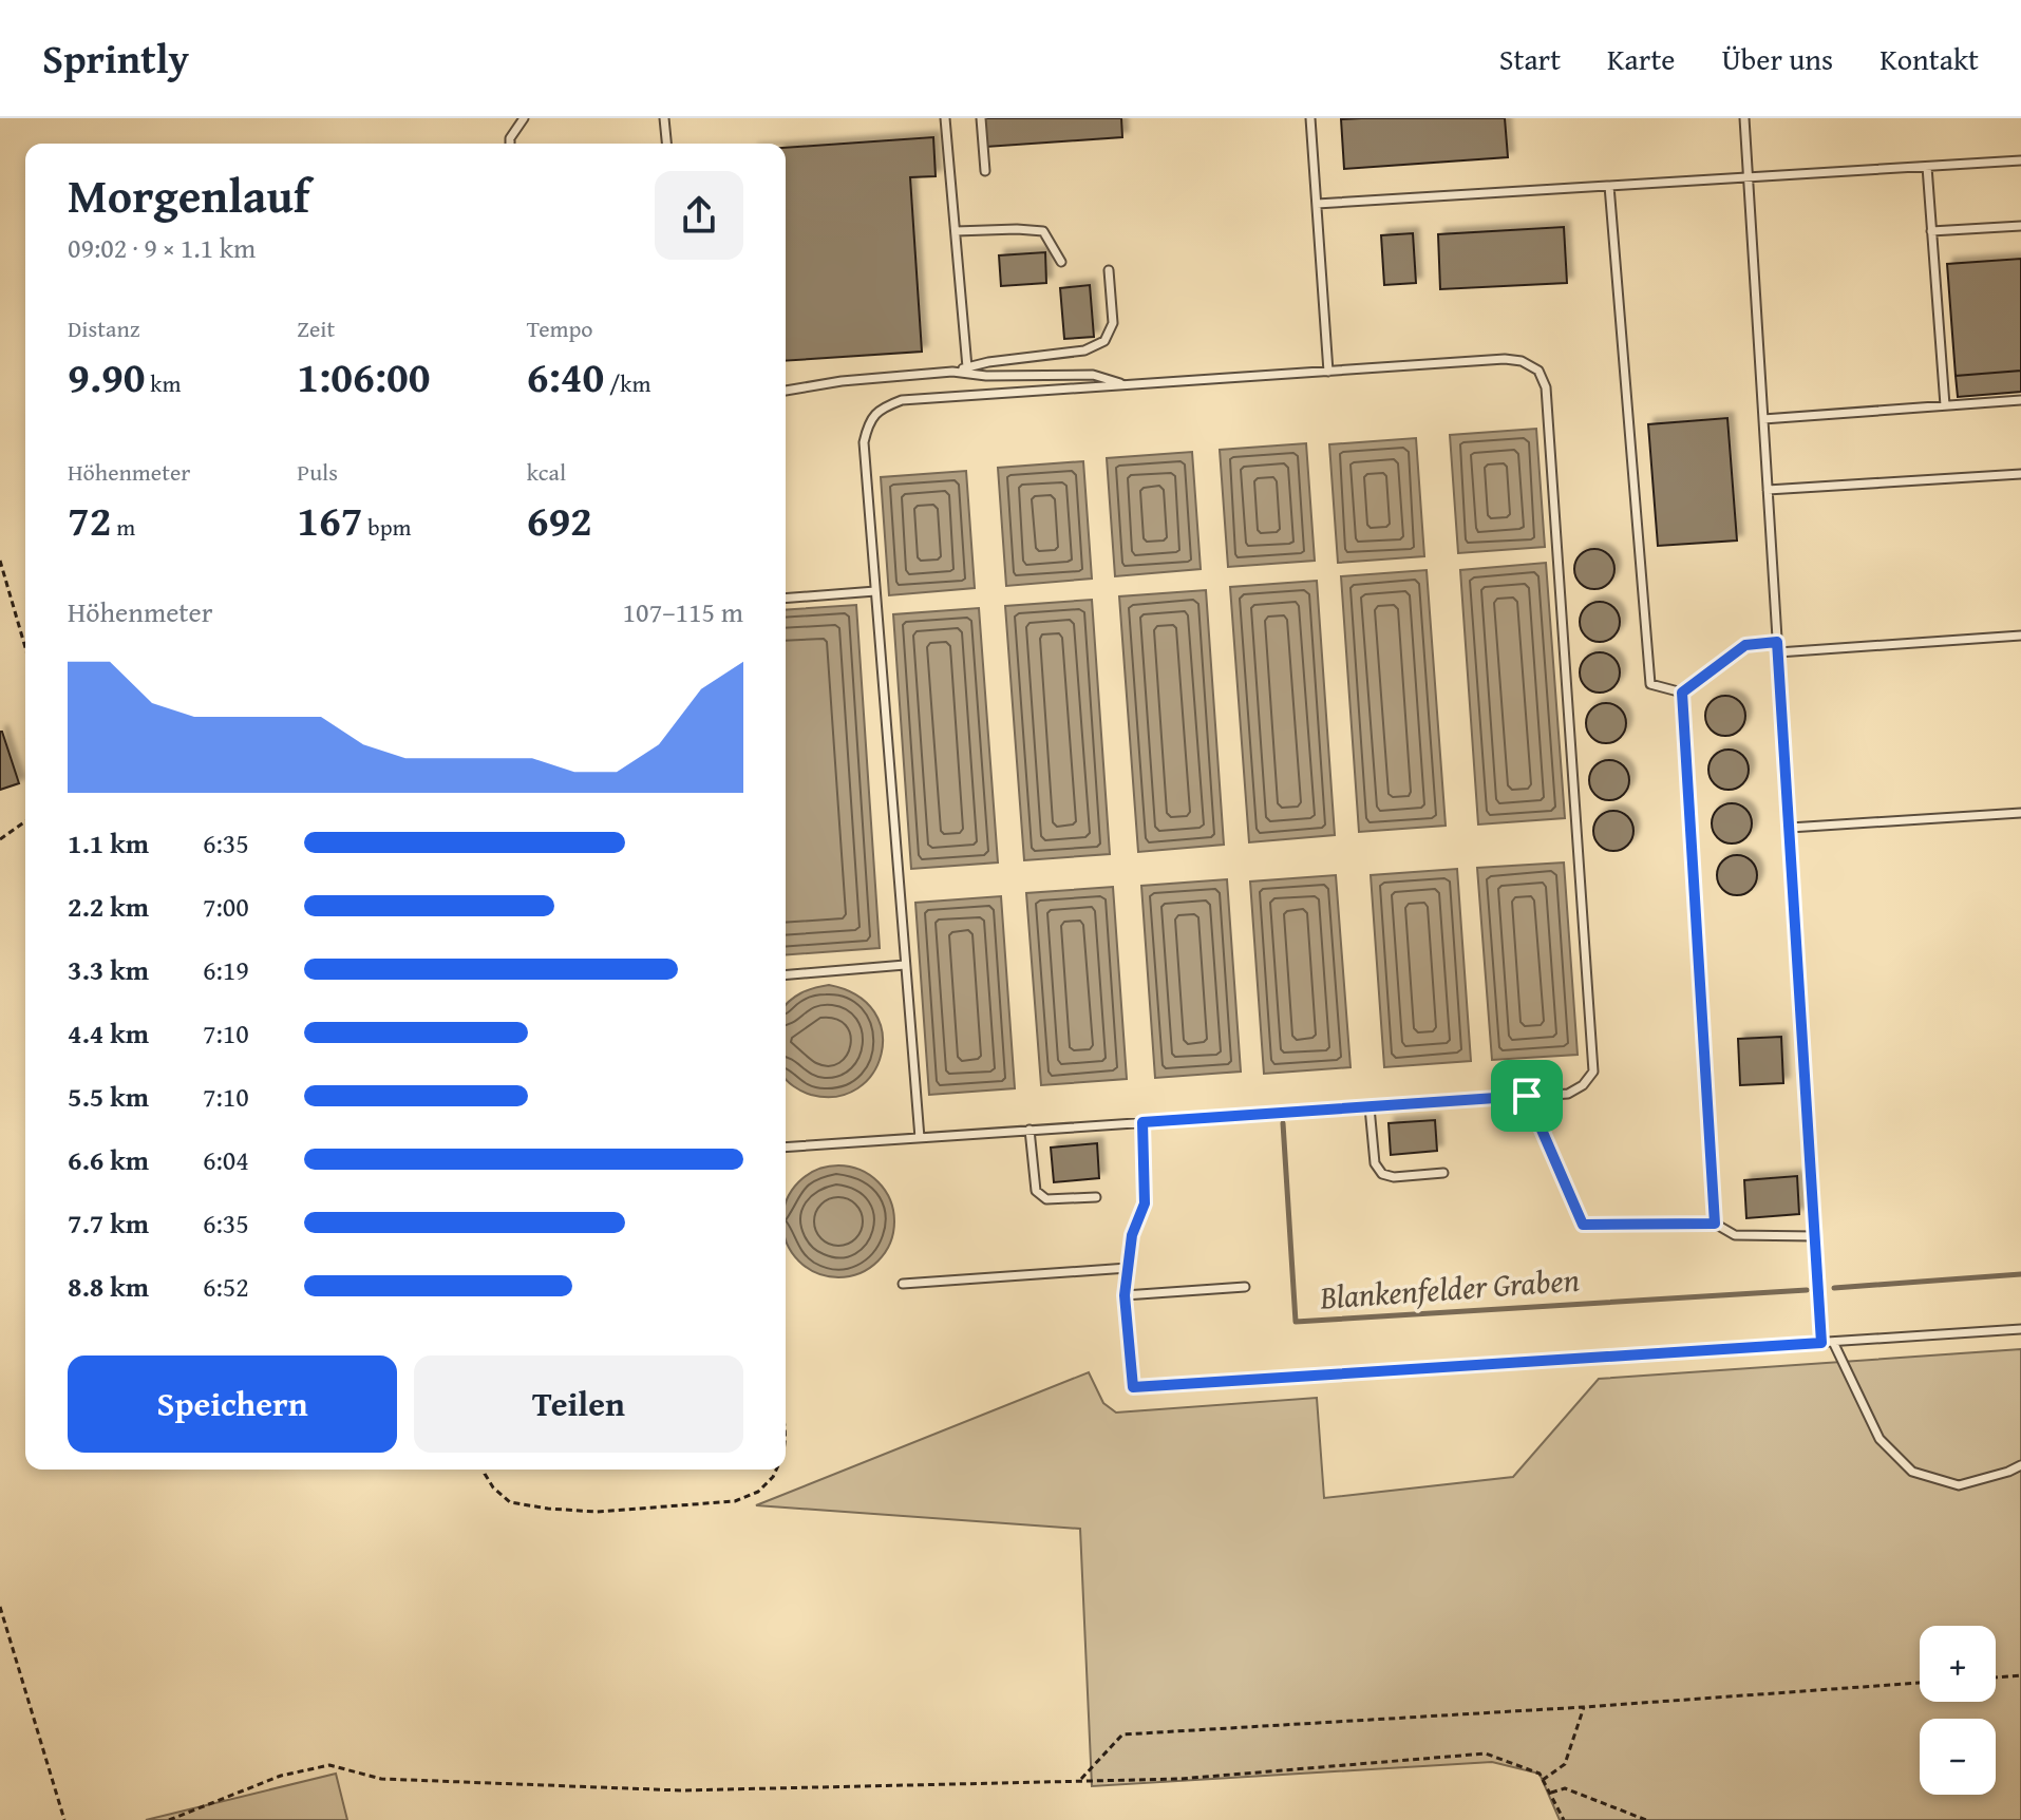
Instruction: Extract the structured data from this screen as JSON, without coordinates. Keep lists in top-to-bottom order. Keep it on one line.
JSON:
{"water":["Blankenfelder Graben"],"page":{"header":"Sprintly","nav":["Start","Karte","Über uns","Kontakt"],"heading":["Morgenlauf","09:02 · 9 × 1.1 km"],"stats":[["Distanz","9.90 km"],["Zeit","1:06:00"],["Tempo","6:40 /km"],["Höhenmeter","72 m"],["Puls","167 bpm"],["kcal","692"]],"chart":["Höhenmeter","107–115 m"],"list":[{"name":"1.1 km","note":"6:35"},{"name":"2.2 km","note":"7:00"},{"name":"3.3 km","note":"6:19"},{"name":"4.4 km","note":"7:10"},{"name":"5.5 km","note":"7:10"},{"name":"6.6 km","note":"6:04"},{"name":"7.7 km","note":"6:35"},{"name":"8.8 km","note":"6:52"}],"buttons":["Speichern","Teilen"],"map_buttons":["+","−"]}}
